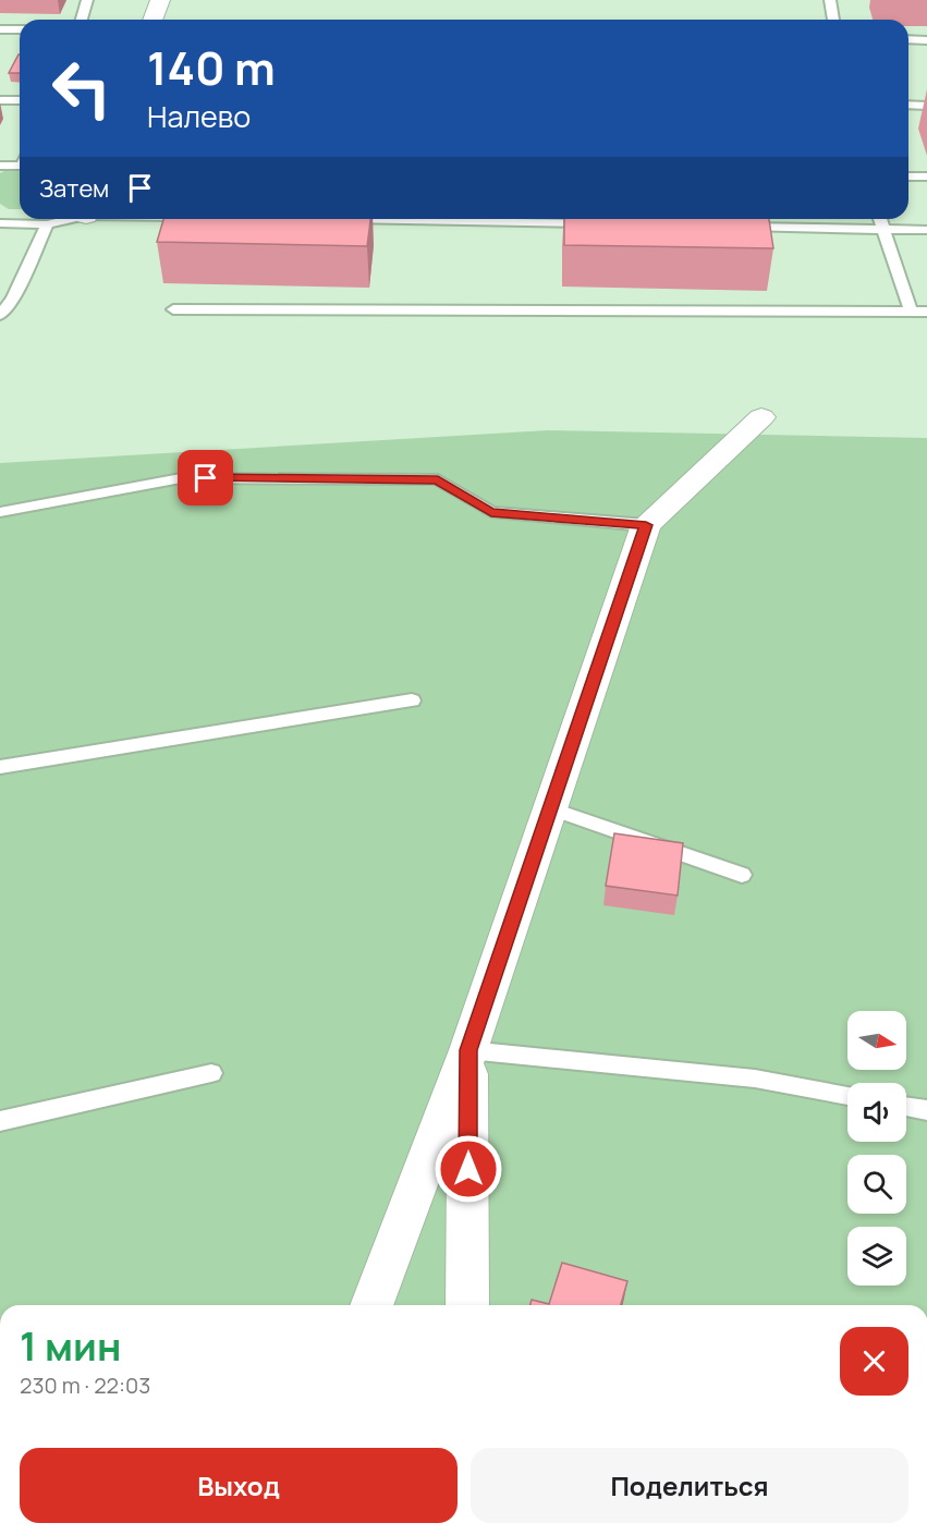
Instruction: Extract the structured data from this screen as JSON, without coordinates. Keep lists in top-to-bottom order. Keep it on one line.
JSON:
{"north":"right","page":{"turn":["140 m","Налево"],"then":"Затем","heading":["1 мин","230 m · 22:03"],"buttons":["Выход","Поделиться"]}}
